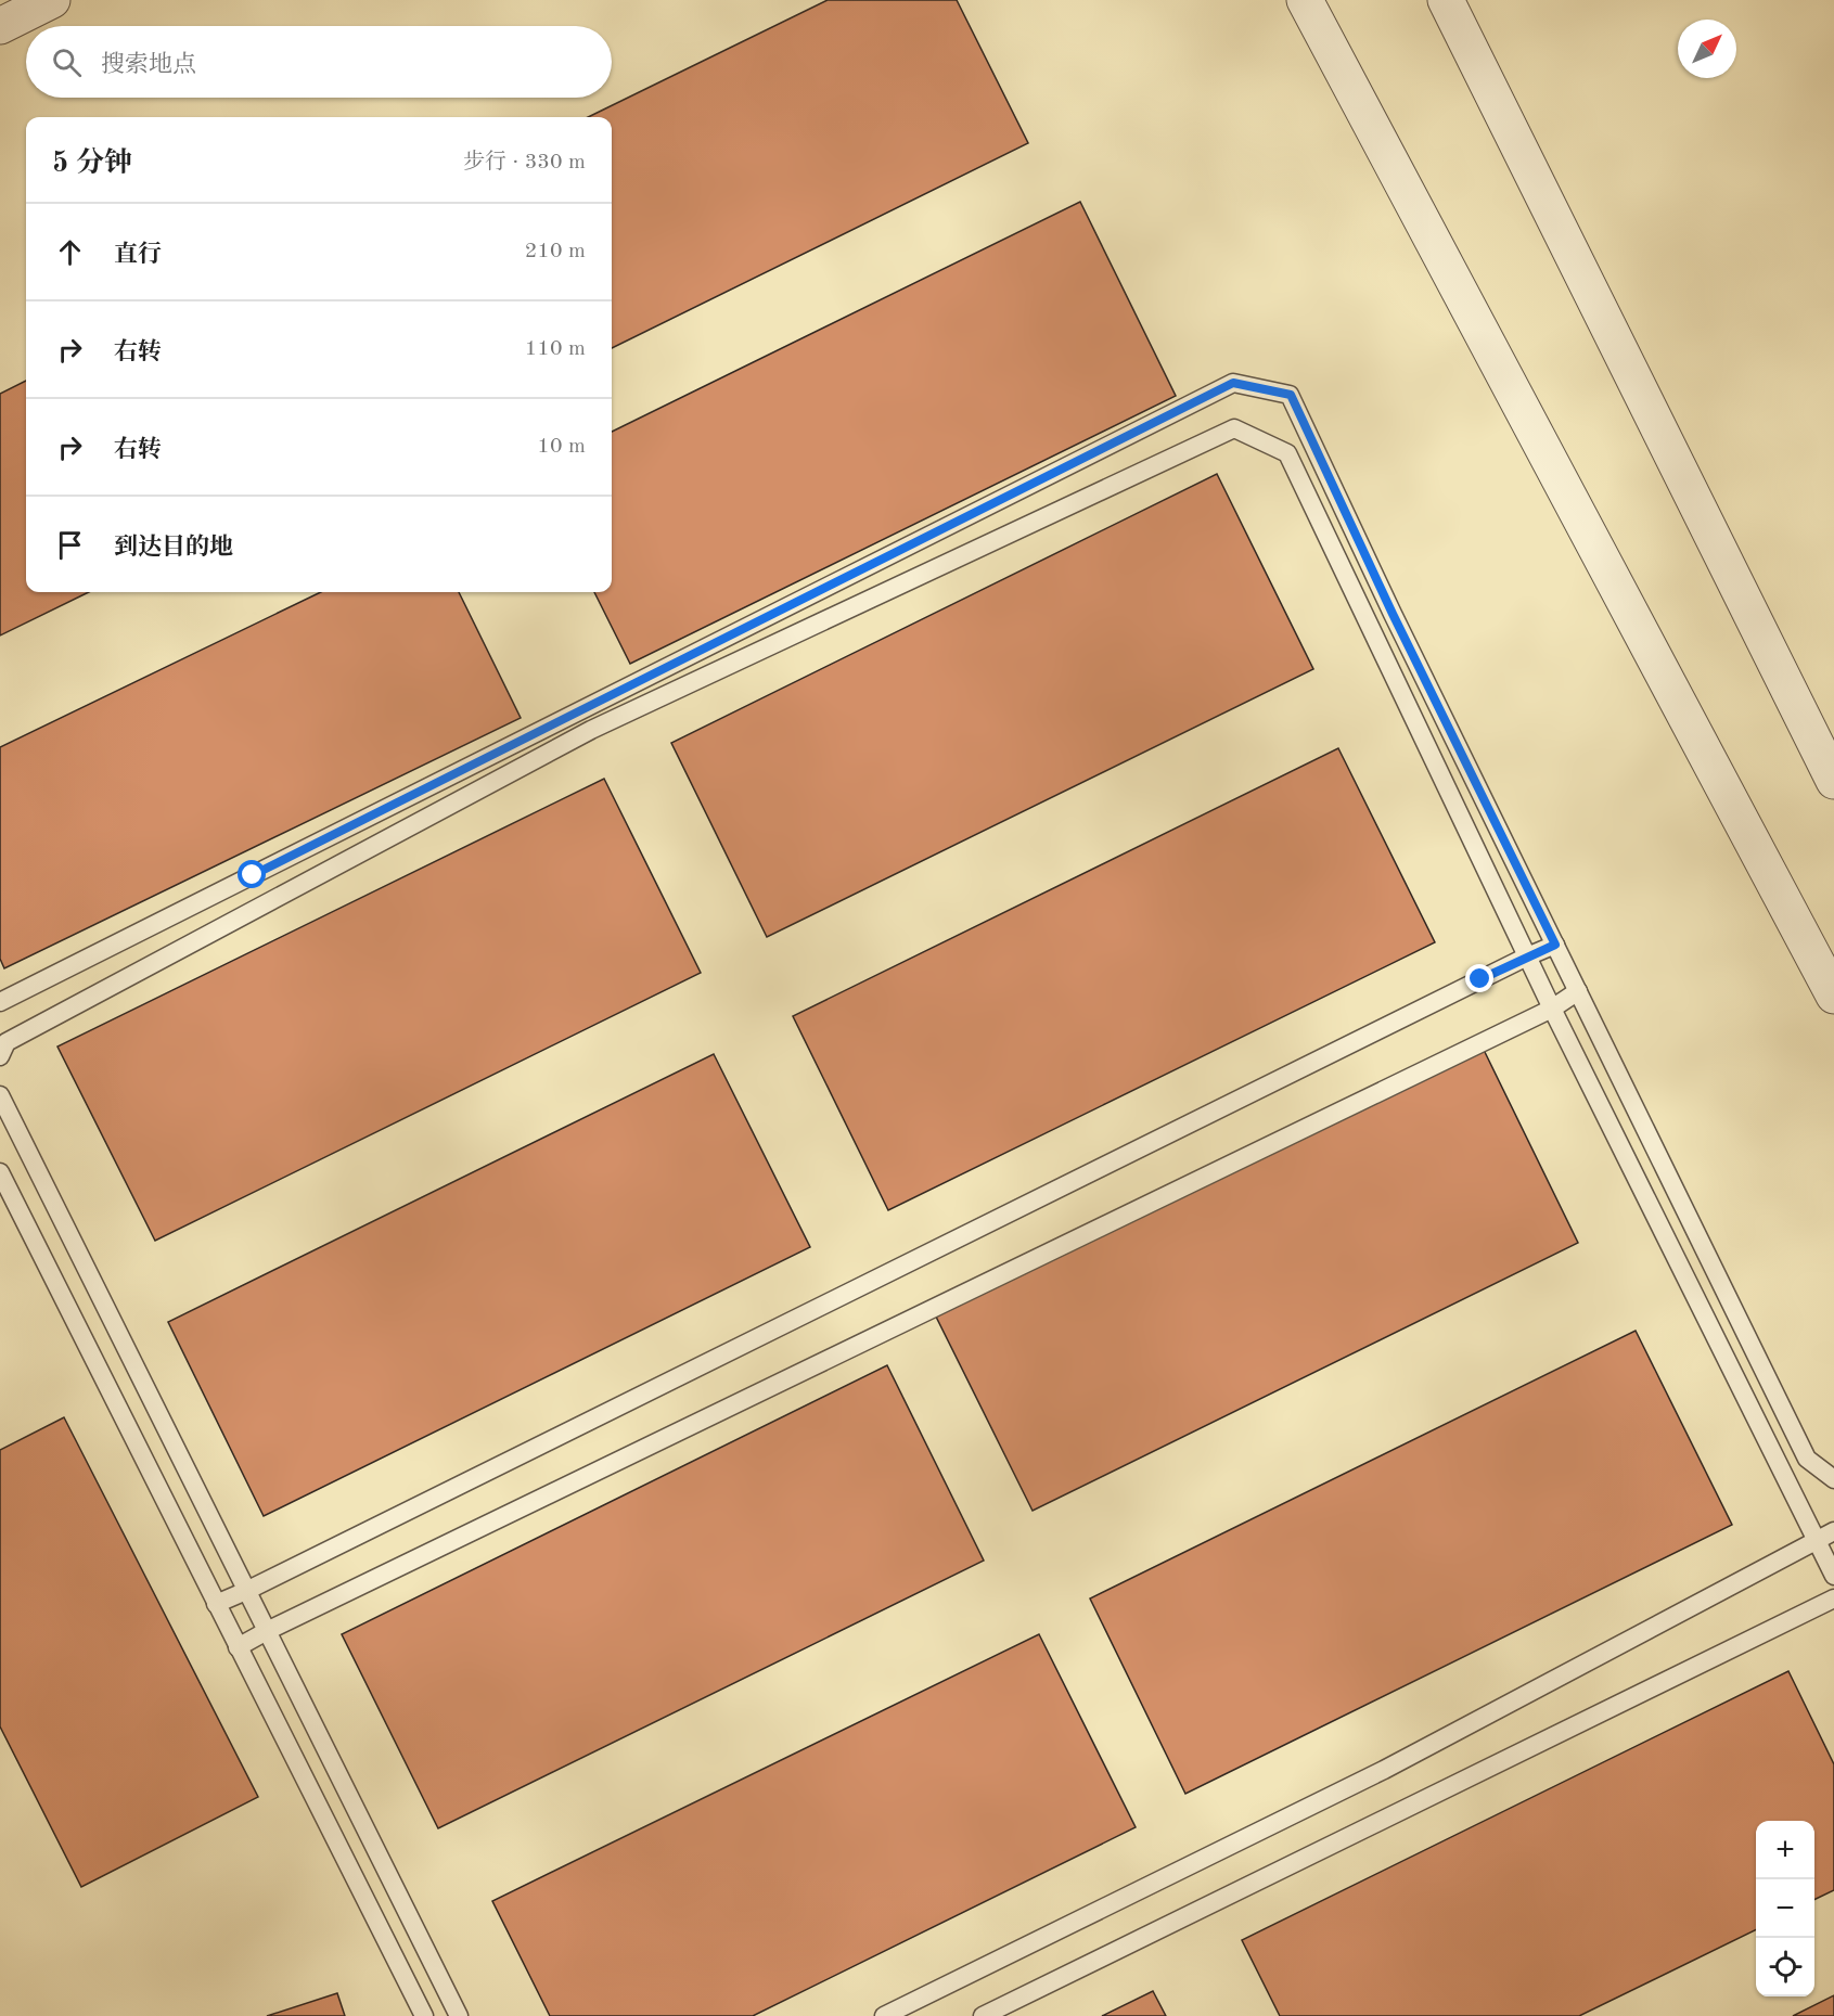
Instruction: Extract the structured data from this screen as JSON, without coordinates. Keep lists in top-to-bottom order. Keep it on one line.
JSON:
{"north":"top right","page":{"search":"搜索地点","heading":["5 分钟","步行 · 330 m"],"list":[["直行","210 m"],["右转","110 m"],["右转","10 m"],"到达目的地"],"map_buttons":["+","−"]}}
